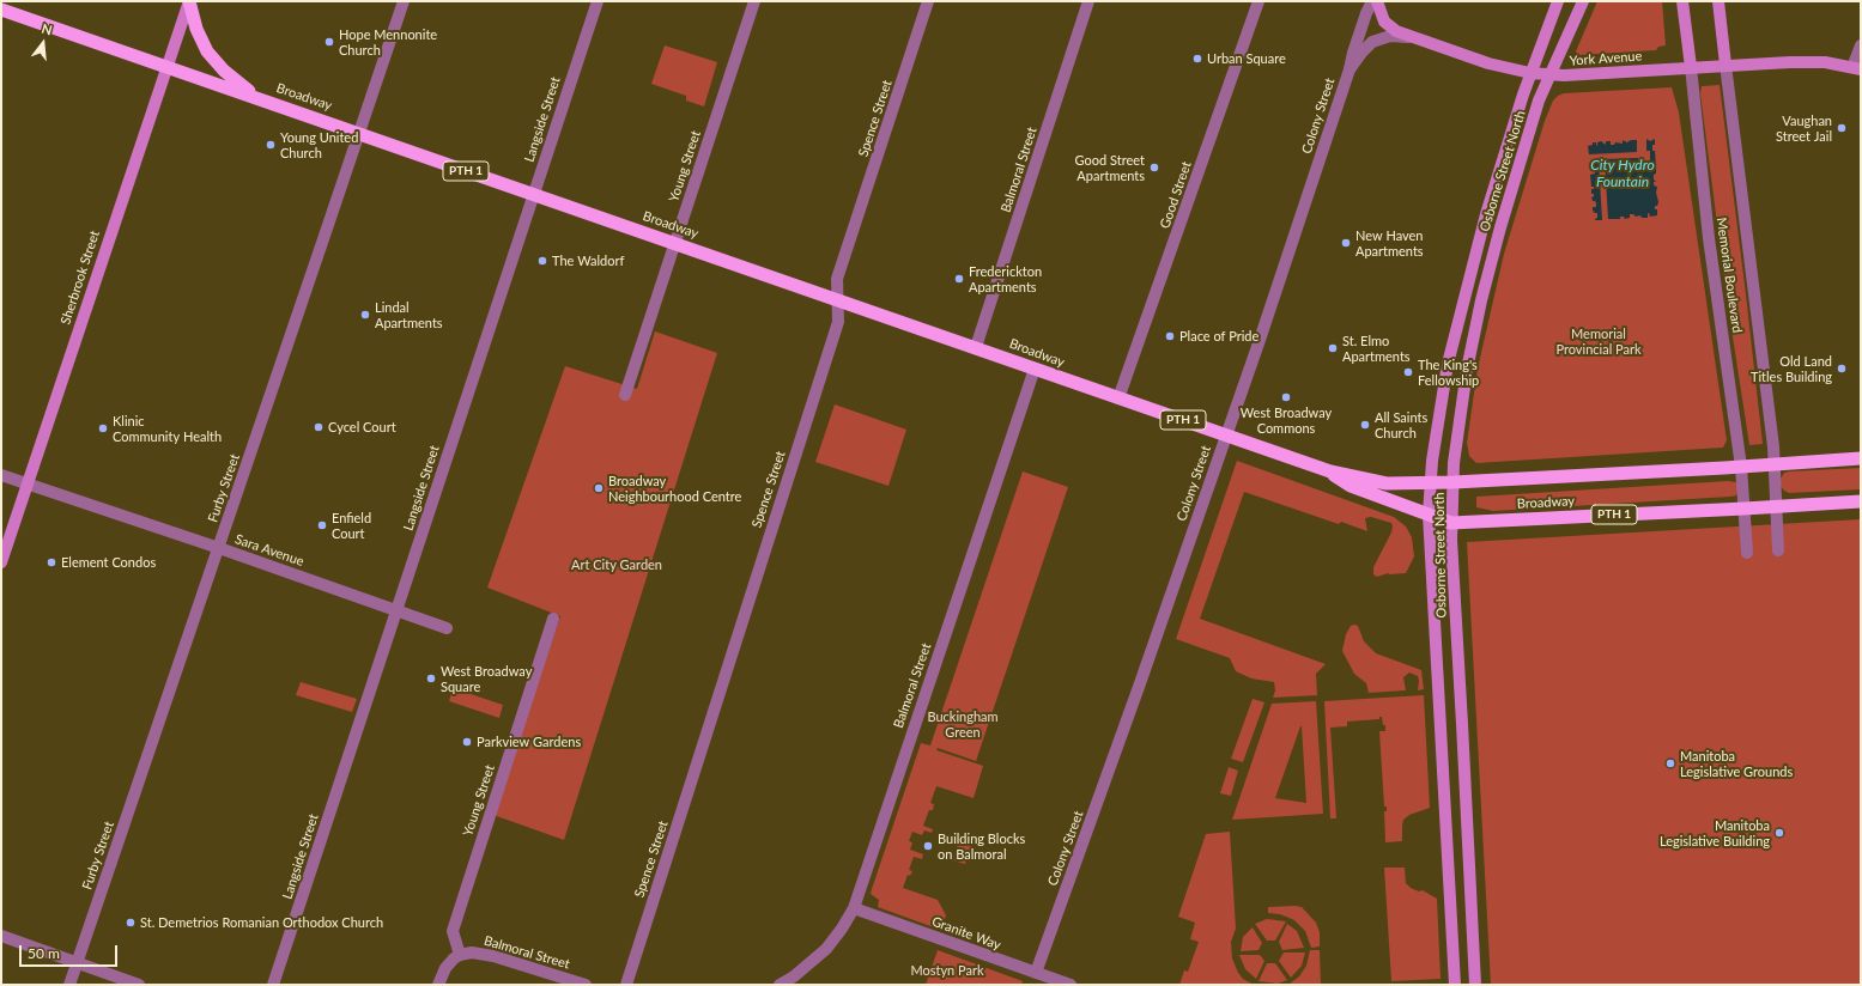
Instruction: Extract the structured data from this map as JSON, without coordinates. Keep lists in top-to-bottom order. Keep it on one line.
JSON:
{"streets":{"highway":["Broadway","PTH 1"],"main road":["York Avenue","Osborne Street North","Memorial Boulevard","Sherbrook Street"],"street":["Colony Street","Spence Street","Langside Street","Young Street","Balmoral Street","Good Street","Furby Street","Sara Avenue","Granite Way"]},"crossings":[["York Avenue","Osborne Street North"],["York Avenue","Memorial Boulevard"],["Broadway","Colony Street"],["Broadway","Spence Street"],["Broadway","Langside Street"],["Broadway","Young Street"],["Broadway","Balmoral Street"],["Broadway","Osborne Street North"],["Broadway","Good Street"],["Broadway","Memorial Boulevard"],["Broadway","Sherbrook Street"],["Broadway","Furby Street"],["Colony Street","Granite Way"],["Langside Street","Sara Avenue"],["Young Street","Balmoral Street"],["Balmoral Street","Granite Way"],["Sherbrook Street","Sara Avenue"],["Furby Street","Sara Avenue"]],"water":["City Hydro Fountain"],"parks":["Memorial Provincial Park","Art City Garden","Buckingham Green","Mostyn Park"],"places":["Hope Mennonite Church","Urban Square","Vaughan Street Jail","Young United Church","Good Street Apartments","New Haven Apartments","The Waldorf","Frederickton Apartments","Lindal Apartments","Place of Pride","St. Elmo Apartments","Old Land Titles Building","The King's Fellowship","West Broadway Commons","All Saints Church","Cycel Court","Klinic Community Health","Broadway Neighbourhood Centre","Enfield Court","Element Condos","West Broadway Square","Parkview Gardens","Manitoba Legislative Grounds","Manitoba Legislative Building","Building Blocks on Balmoral","St. Demetrios Romanian Orthodox Church"],"scale_bar":"50 m","north":"top"}
